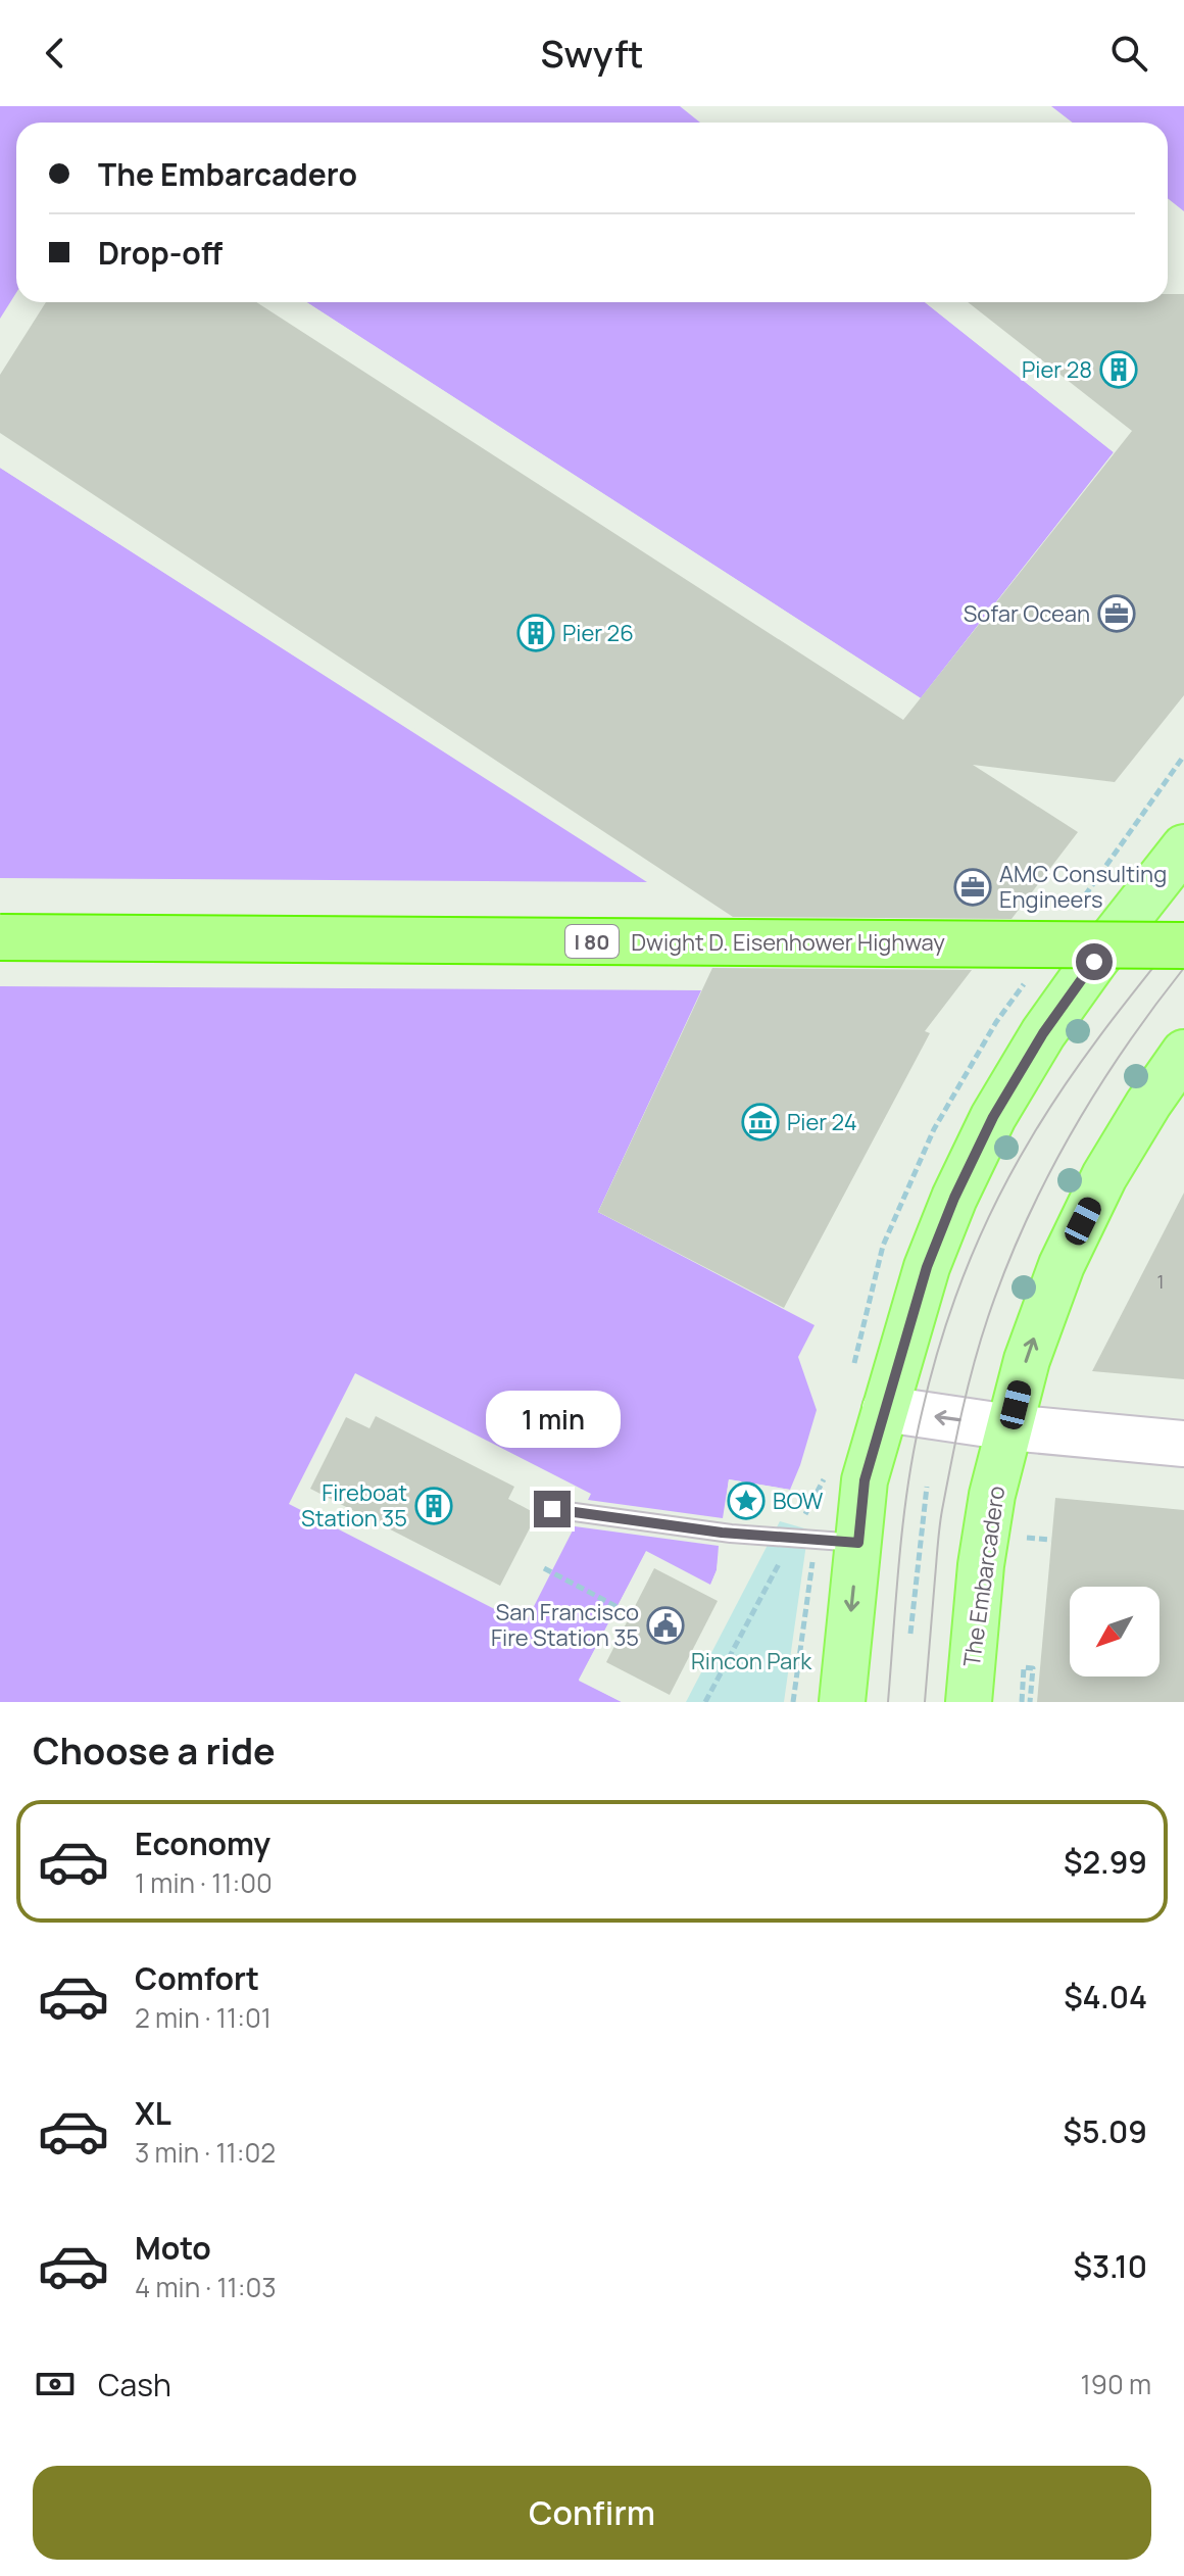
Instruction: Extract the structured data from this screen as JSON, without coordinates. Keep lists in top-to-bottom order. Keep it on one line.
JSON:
{"streets":{"highway":["I 80","Dwight D. Eisenhower Highway"],"main road":["The Embarcadero"]},"parks":["Rincon Park"],"places":{"building":["Pier 28","Pier 26","Fireboat Station 35"],"office":["Sofar Ocean","AMC Consulting Engineers"],"museum":["Pier 24"],"place":["BOW"],"public building":["San Francisco Fire Station 35"]},"house_numbers":["1"],"north":"bottom left","page":{"header":"Swyft","banner":["The Embarcadero","Drop-off"],"bubble":"1 min","heading":"Choose a ride","list":[{"name":"Economy","note":"1 min · 11:00","value":"$2.99"},{"name":"Comfort","note":"2 min · 11:01","value":"$4.04"},{"name":"XL","note":"3 min · 11:02","value":"$5.09"},{"name":"Moto","note":"4 min · 11:03","value":"$3.10"}],"pay":["Cash","190 m"],"buttons":"Confirm"}}
